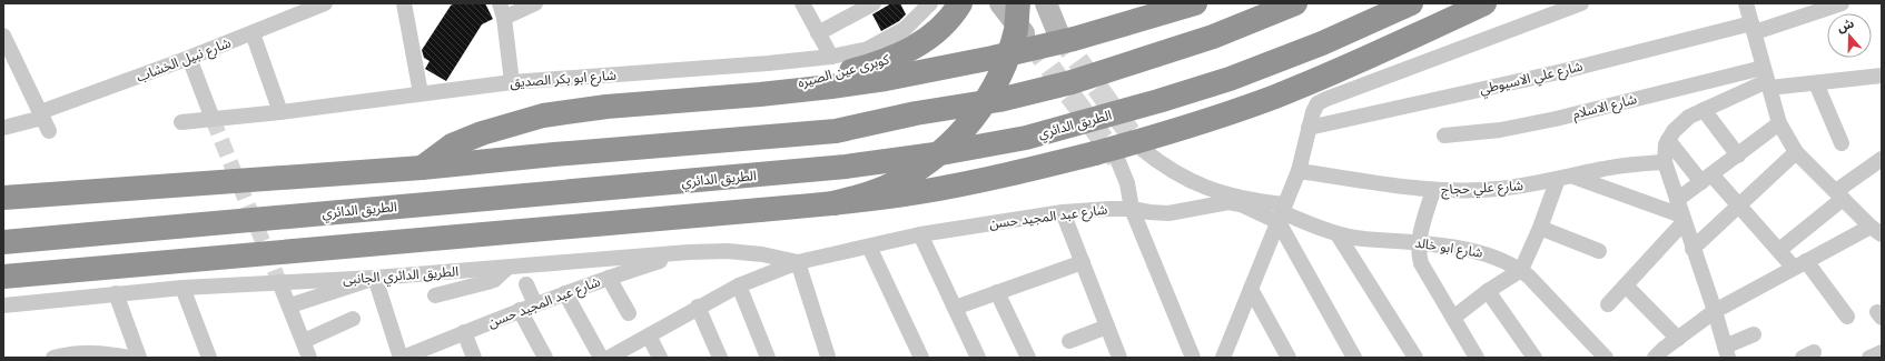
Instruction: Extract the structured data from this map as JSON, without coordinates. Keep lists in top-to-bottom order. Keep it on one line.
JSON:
{"streets":{"highway":["كوبرى عين الصيره","الطريق الدائري"],"street":["شارع نبيل الخشاب","شارع علي الاسيوطي","شارع ابو بكر الصديق","شارع الاسلام","شارع علي حجاج","شارع عبد المجيد حسن","شارع ابو خالد","الطريق الدائري الجانبى"]},"crossings":[["شارع عبد المجيد حسن","شارع ابو خالد"],["شارع عبد المجيد حسن","الطريق الدائري الجانبى"]],"north":"top"}
